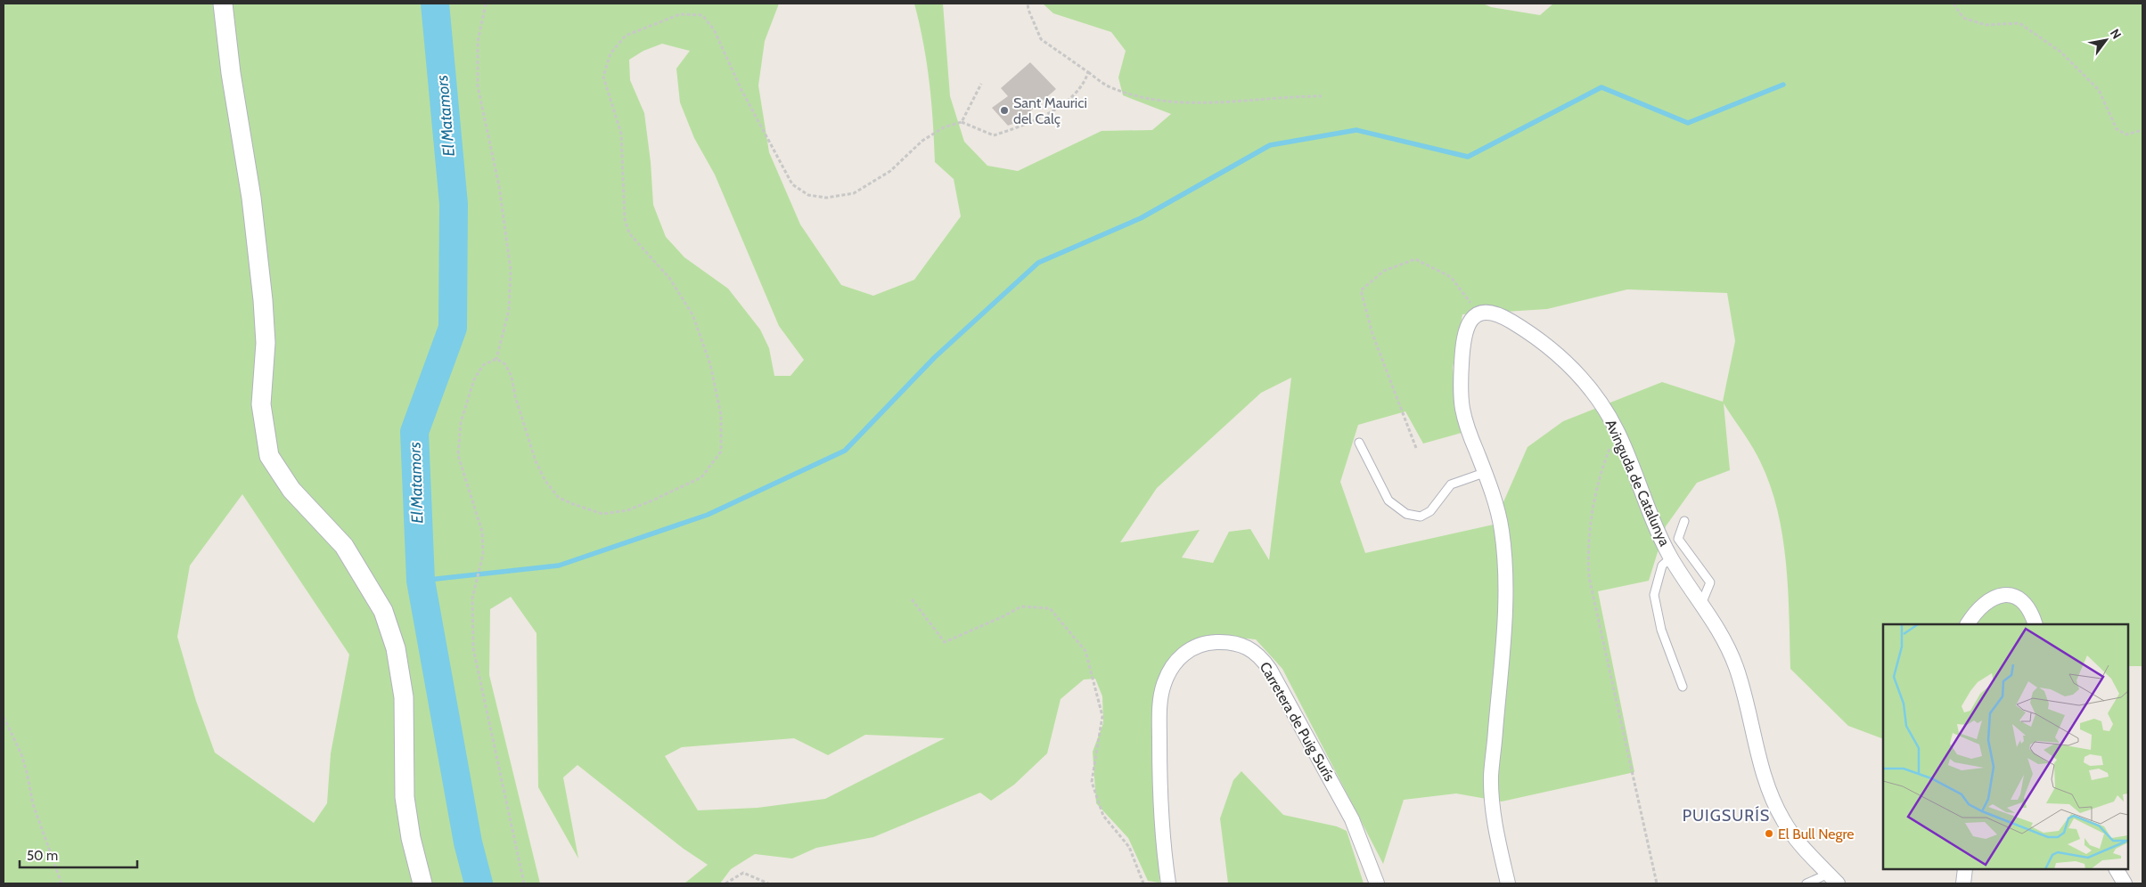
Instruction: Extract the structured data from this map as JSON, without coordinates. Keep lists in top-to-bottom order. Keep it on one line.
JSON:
{"streets":{"street":["Avinguda de Catalunya","Carretera de Puig Surís"]},"districts":["PUIGSURÍS"],"water":["El Matamors"],"places":["Sant Maurici del Calç","El Bull Negre"],"scale_bar":"50 m","north":"top right"}
